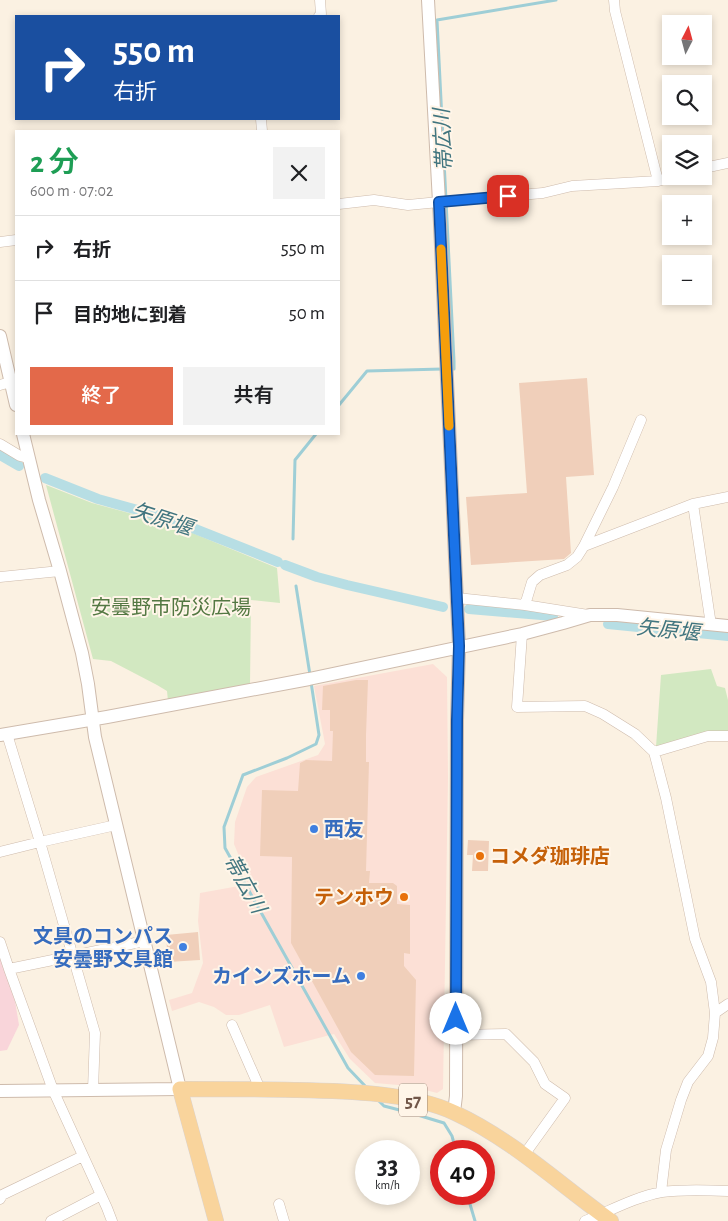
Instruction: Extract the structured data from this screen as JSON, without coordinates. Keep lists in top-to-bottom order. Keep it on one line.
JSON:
{"streets":{"main road":["57"]},"water":["帯広川","矢原堰"],"parks":["安曇野市防災広場"],"places":["西友","コメダ珈琲店","テンホウ","文具のコンパス 安曇野文具館","カインズホーム"],"north":"top","page":{"map_buttons":["+","−"],"turn":["550 m","右折"],"heading":["2 分","600 m · 07:02"],"list":[{"name":"右折","value":"550 m"},{"name":"目的地に到着","value":"50 m"}],"buttons":["終了","共有"],"speed":"33 km/h","limit":"40"}}
